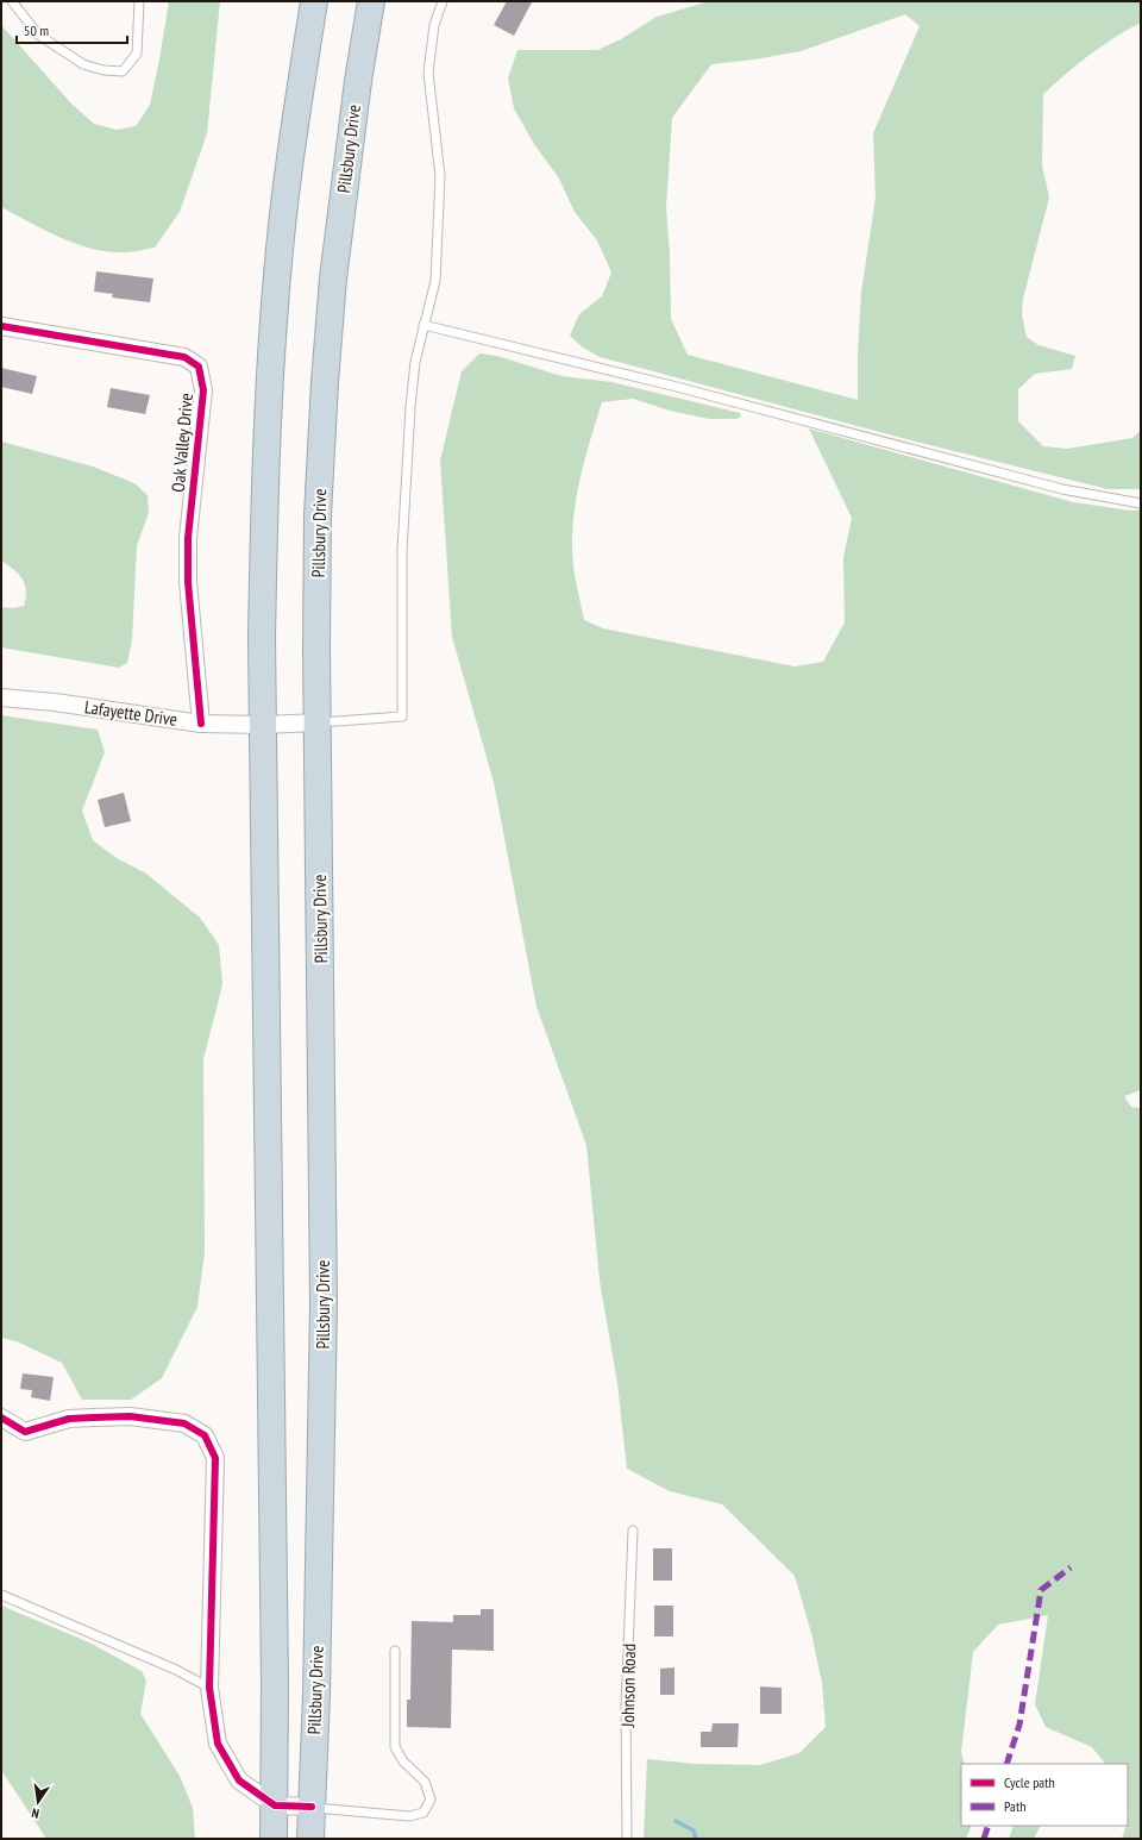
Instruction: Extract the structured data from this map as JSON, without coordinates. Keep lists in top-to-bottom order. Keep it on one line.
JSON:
{"streets":{"highway":["Pillsbury Drive"],"street":["Oak Valley Drive","Lafayette Drive"],"lane":["Johnson Road"]},"crossings":[["Pillsbury Drive","Lafayette Drive"],["Oak Valley Drive","Lafayette Drive"]],"legend":["Cycle path","Path"],"scale_bar":"50 m","north":"bottom"}
